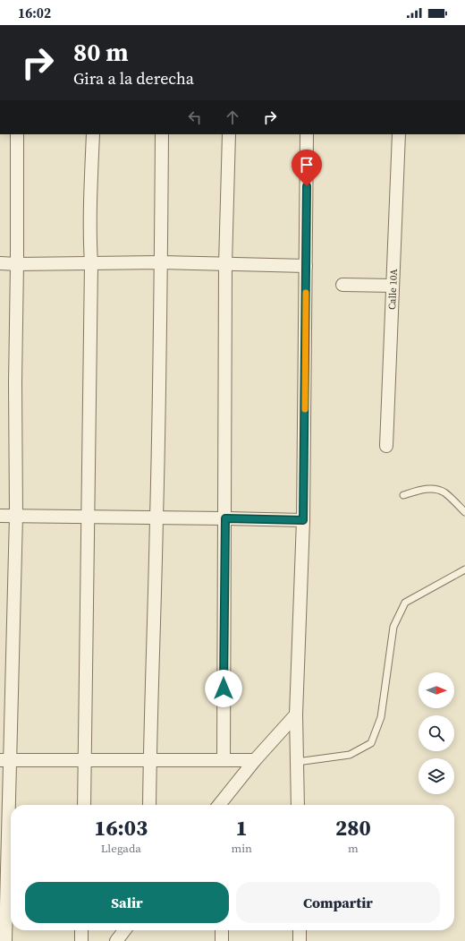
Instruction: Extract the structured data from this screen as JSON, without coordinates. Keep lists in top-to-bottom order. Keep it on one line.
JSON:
{"streets":{"street":["Calle 10A"]},"north":"right","page":{"status":"16:02","turn":["80 m","Gira a la derecha"],"eta":["16:03","Llegada","1","min","280","m"],"buttons":["Salir","Compartir"]}}
